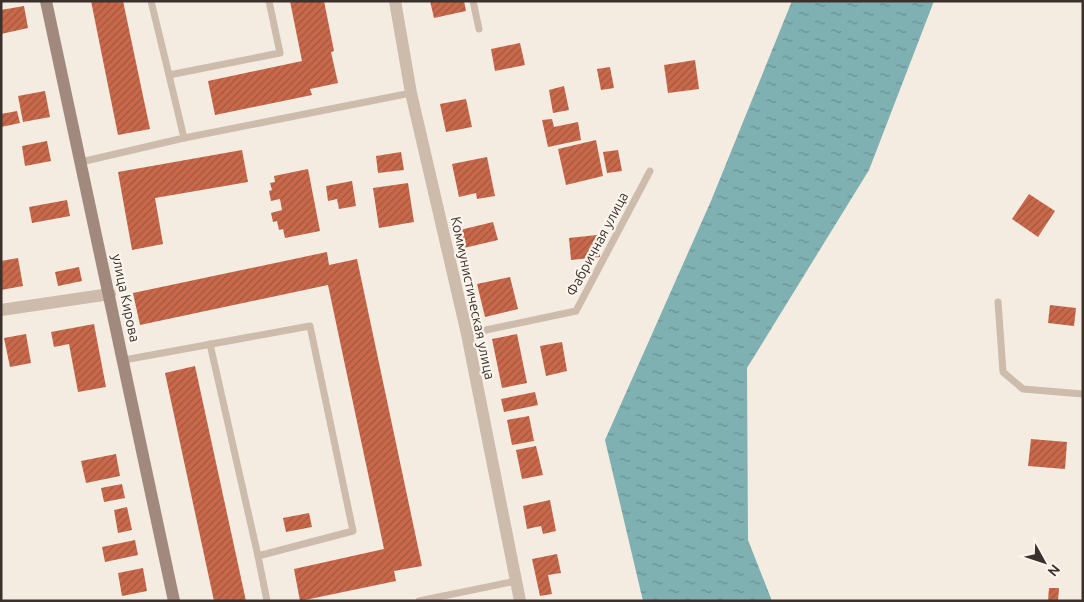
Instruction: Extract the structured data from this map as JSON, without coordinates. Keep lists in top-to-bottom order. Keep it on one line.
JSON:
{"streets":{"street":["улица Кирова","Коммунистическая улица"],"lane":["Фабричная улица"]},"crossings":[["Фабричная улица","Коммунистическая улица"]],"north":"bottom right"}
